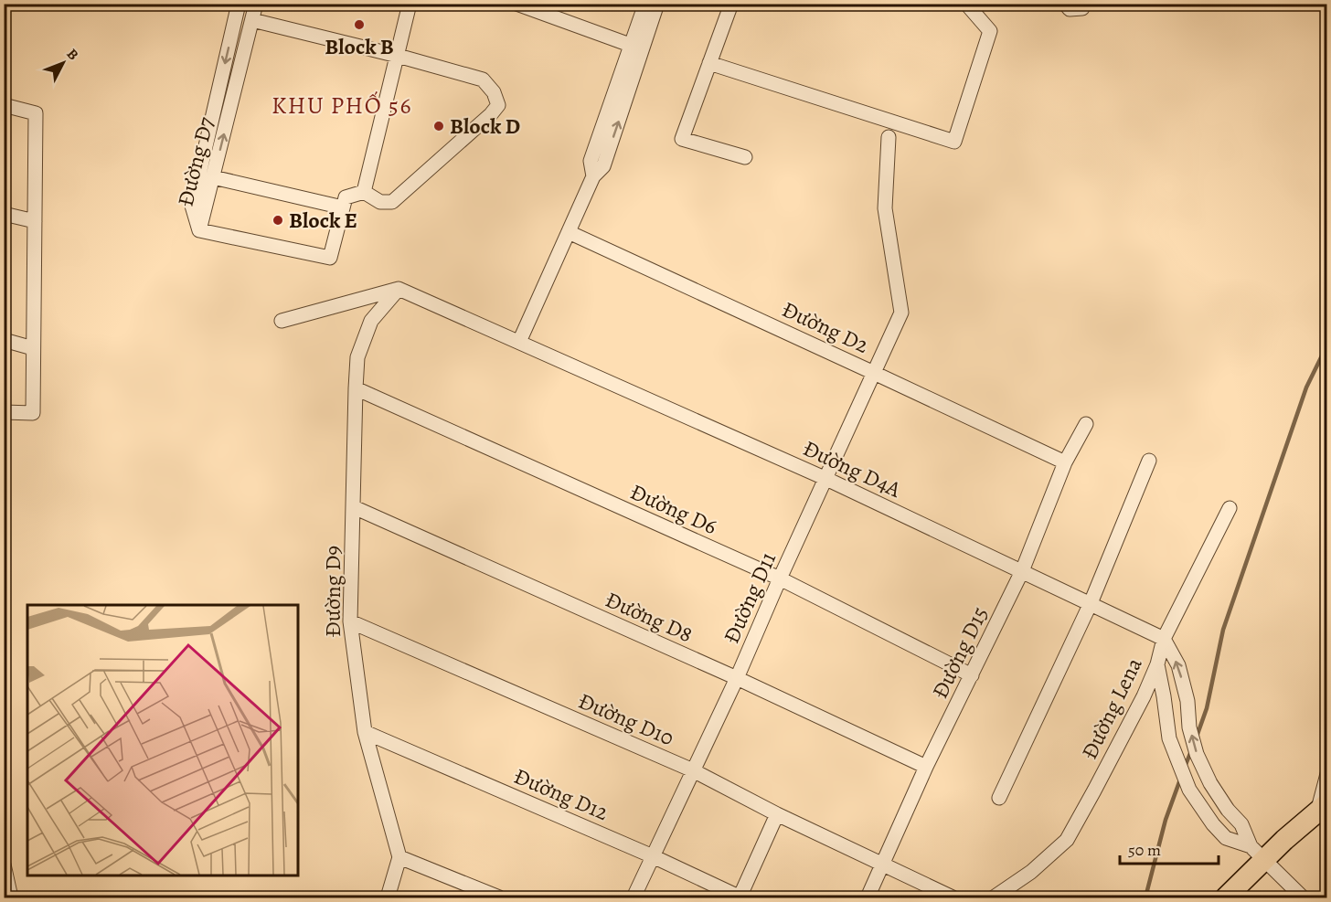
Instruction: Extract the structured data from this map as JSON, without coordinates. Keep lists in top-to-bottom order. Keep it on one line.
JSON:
{"streets":{"street":["Đường D7","Đường D2","Đường D4A","Đường D6","Đường D9","Đường D11","Đường D8","Đường D15","Đường Lena","Đường D10","Đường D12"]},"crossings":[["Đường D2","Đường D11"],["Đường D2","Đường D15"],["Đường D4A","Đường D9"],["Đường D4A","Đường D11"],["Đường D4A","Đường D15"],["Đường D4A","Đường Lena"],["Đường D6","Đường D9"],["Đường D6","Đường D11"],["Đường D6","Đường D15"],["Đường D9","Đường D8"],["Đường D9","Đường D10"],["Đường D9","Đường D12"],["Đường D11","Đường D8"],["Đường D11","Đường D10"],["Đường D11","Đường D12"],["Đường D8","Đường D15"],["Đường D15","Đường D10"]],"districts":["KHU PHỐ 56"],"places":["Block B","Block D","Block E"],"scale_bar":"50 m","north":"top right"}
